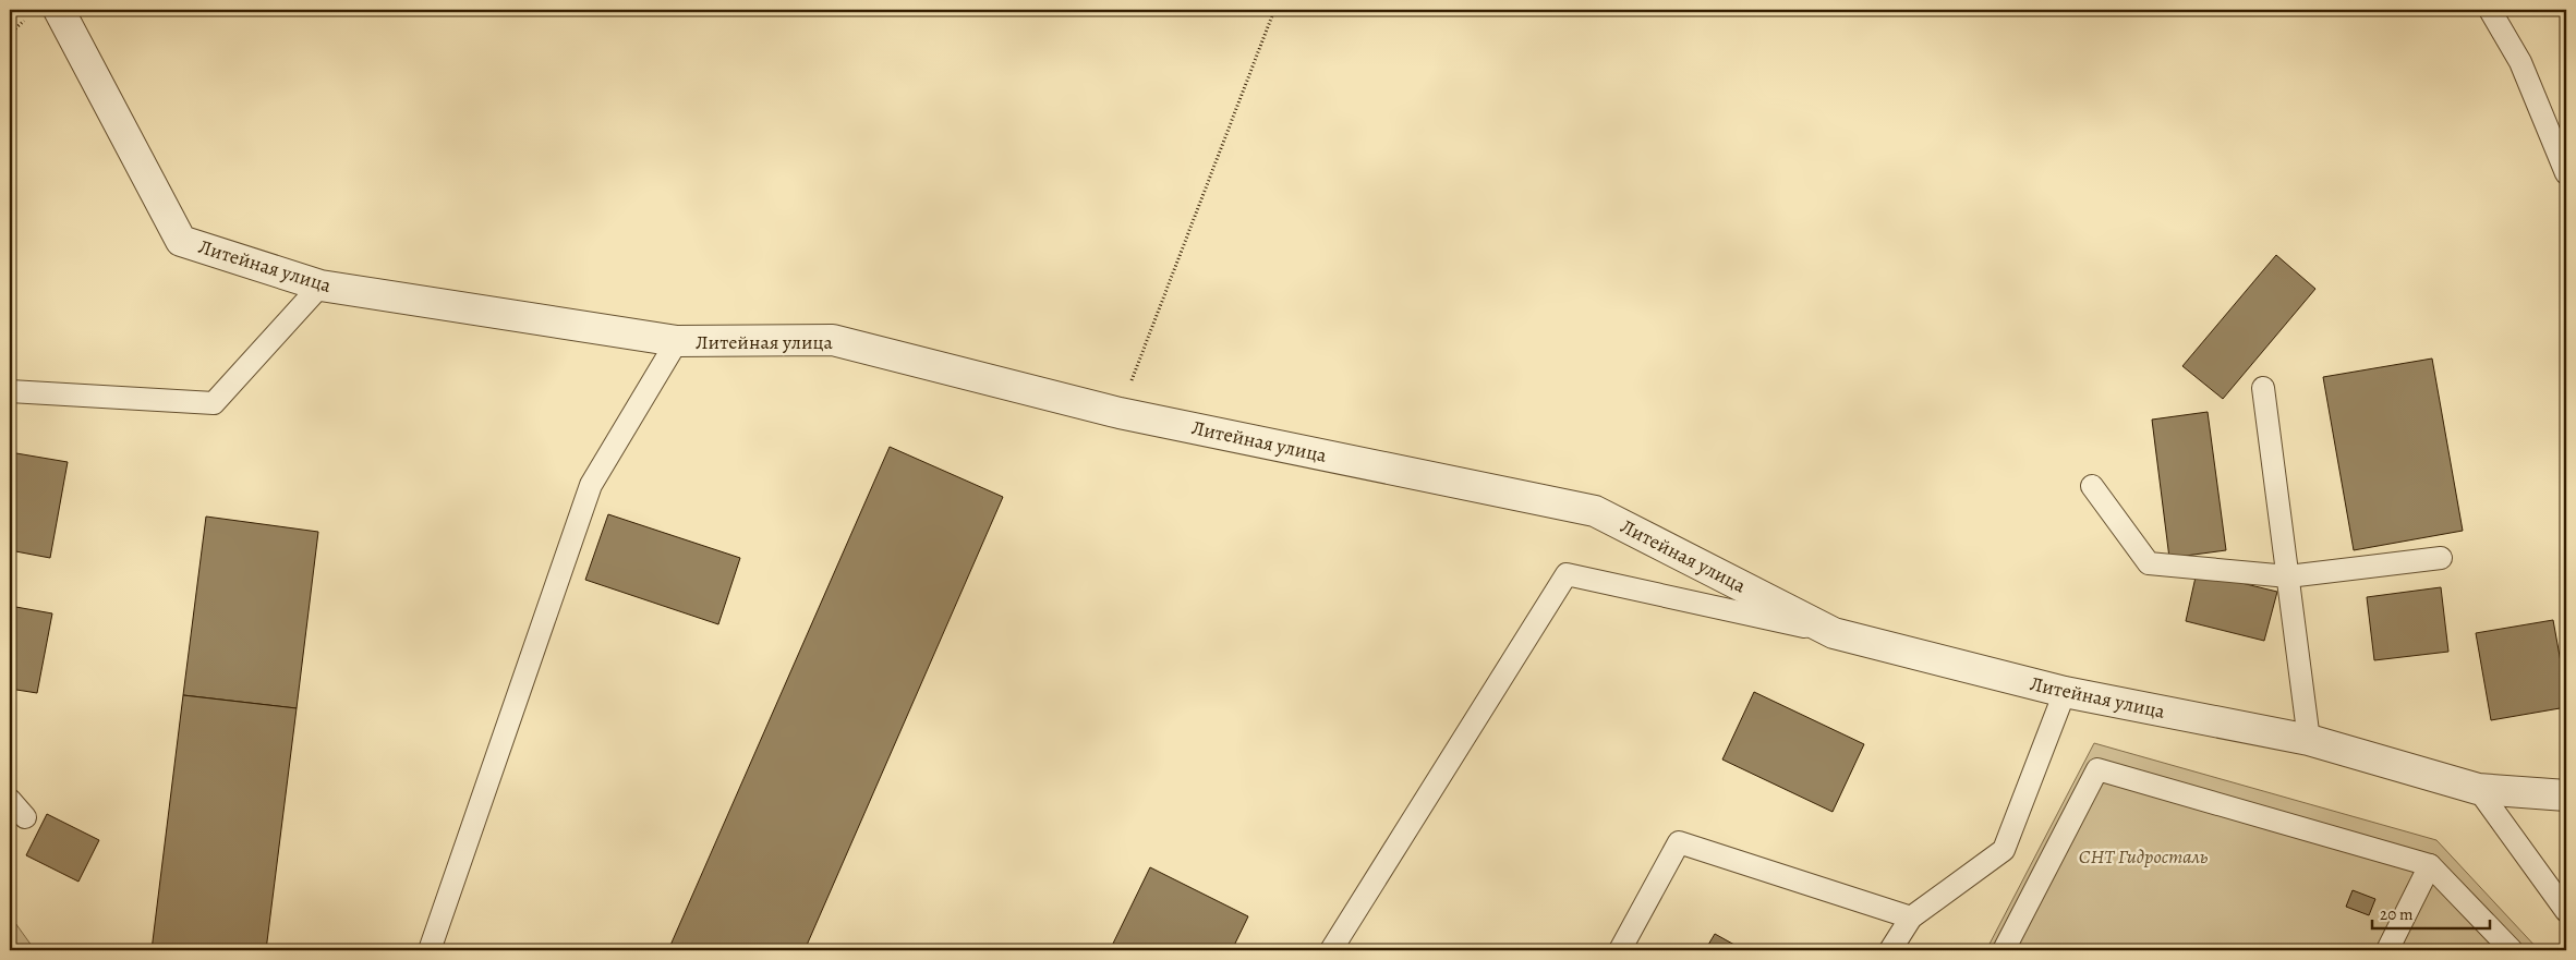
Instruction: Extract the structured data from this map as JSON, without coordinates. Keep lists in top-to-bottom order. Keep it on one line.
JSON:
{"streets":{"street":["Литейная улица"]},"parks":["СНТ Гидросталь"],"scale_bar":"20 m"}
